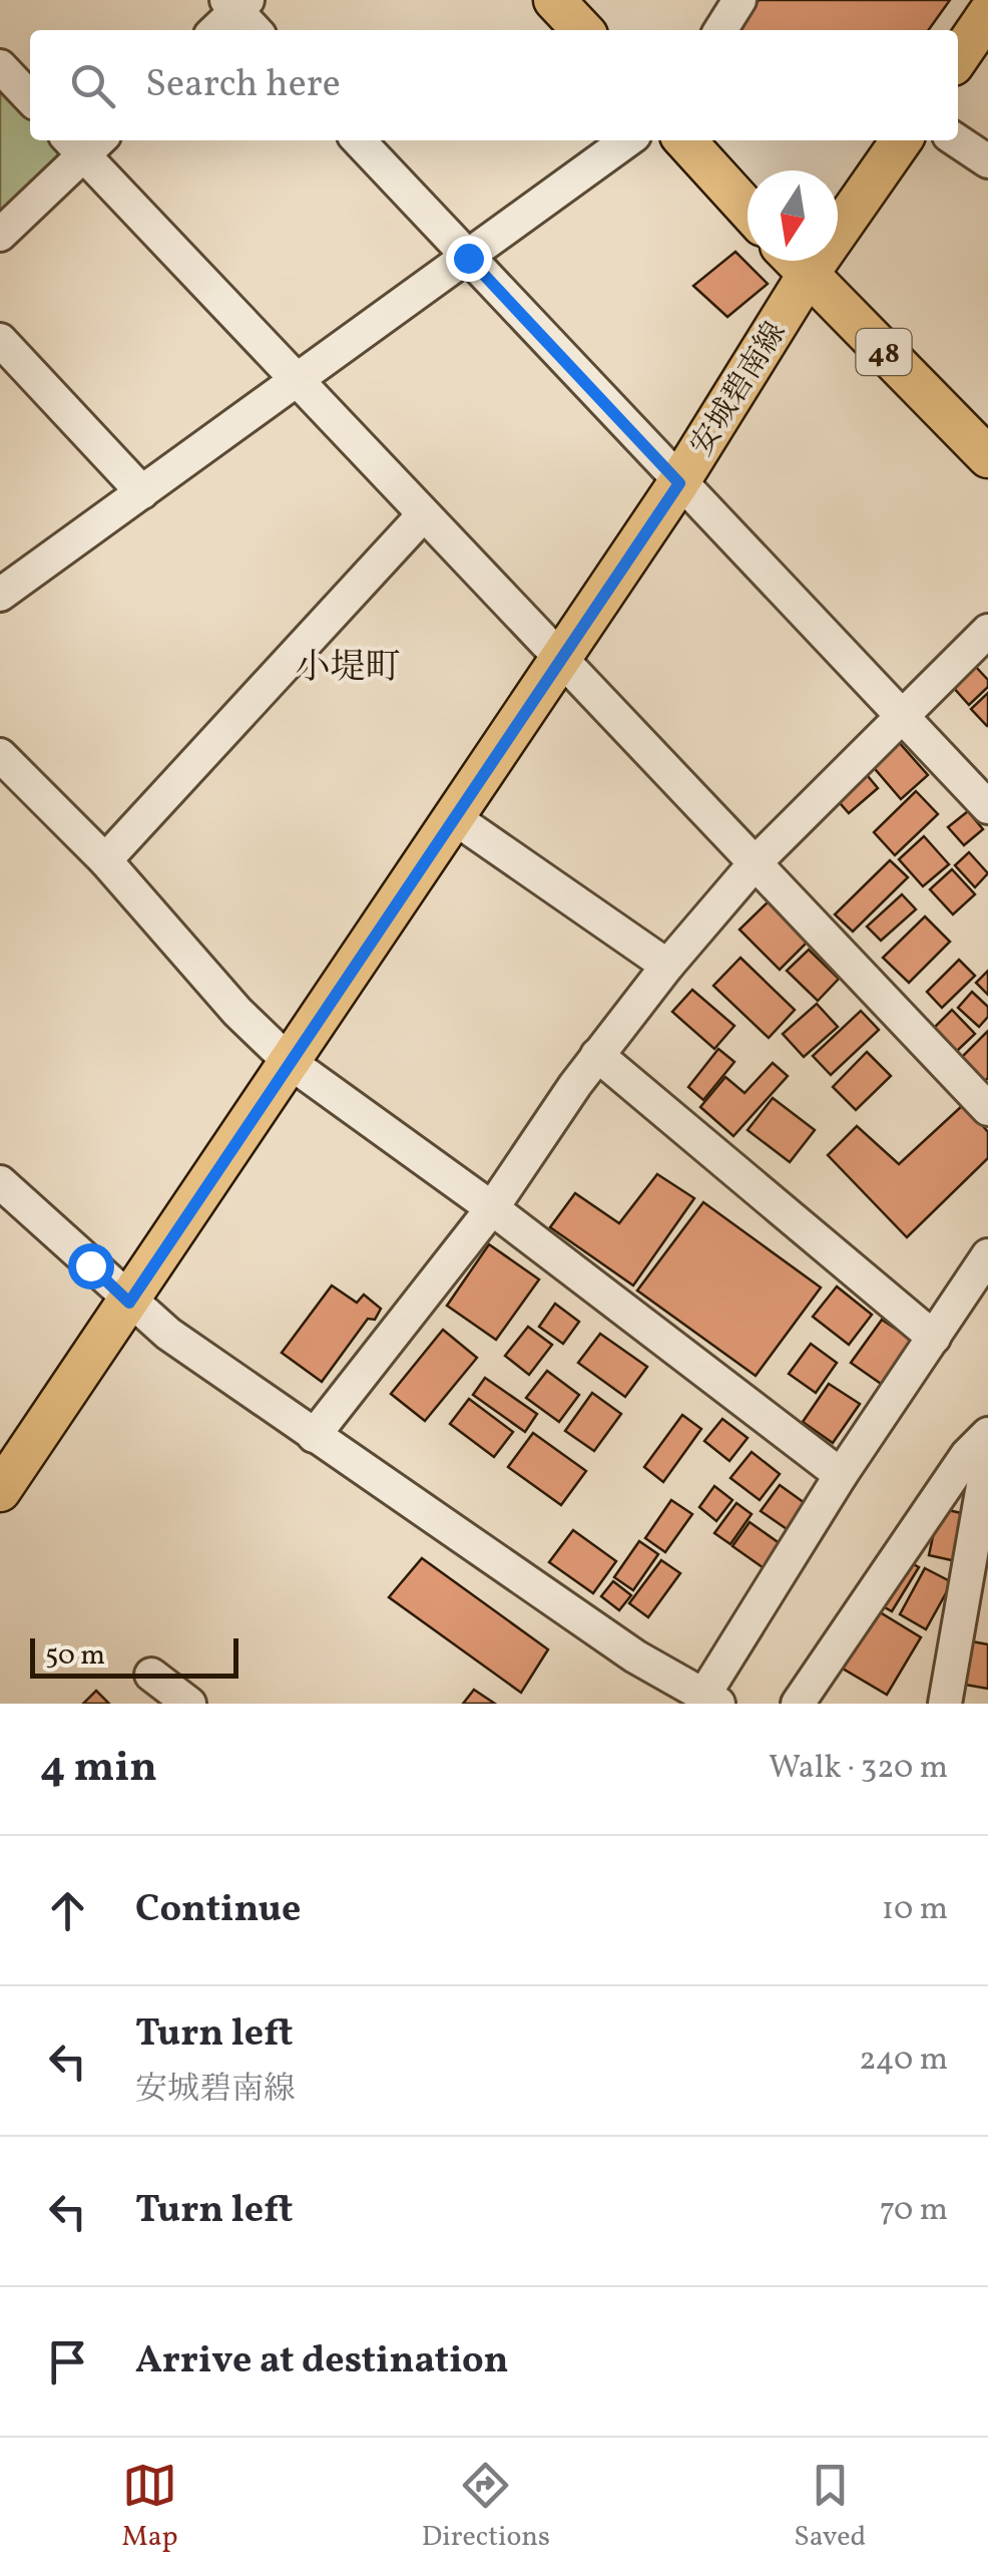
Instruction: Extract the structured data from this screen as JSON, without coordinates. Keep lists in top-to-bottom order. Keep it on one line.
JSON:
{"streets":{"main road":["48","安城碧南線"]},"crossings":[["48","安城碧南線"]],"districts":["小堤町"],"scale_bar":"50 m","north":"bottom","page":{"search":"Search here","scale":"50 m","heading":["4 min","Walk · 320 m"],"list":[["Continue","10 m"],["Turn left","安城碧南線","240 m"],["Turn left","70 m"],"Arrive at destination"],"nav":["Map","Directions","Saved"]}}
